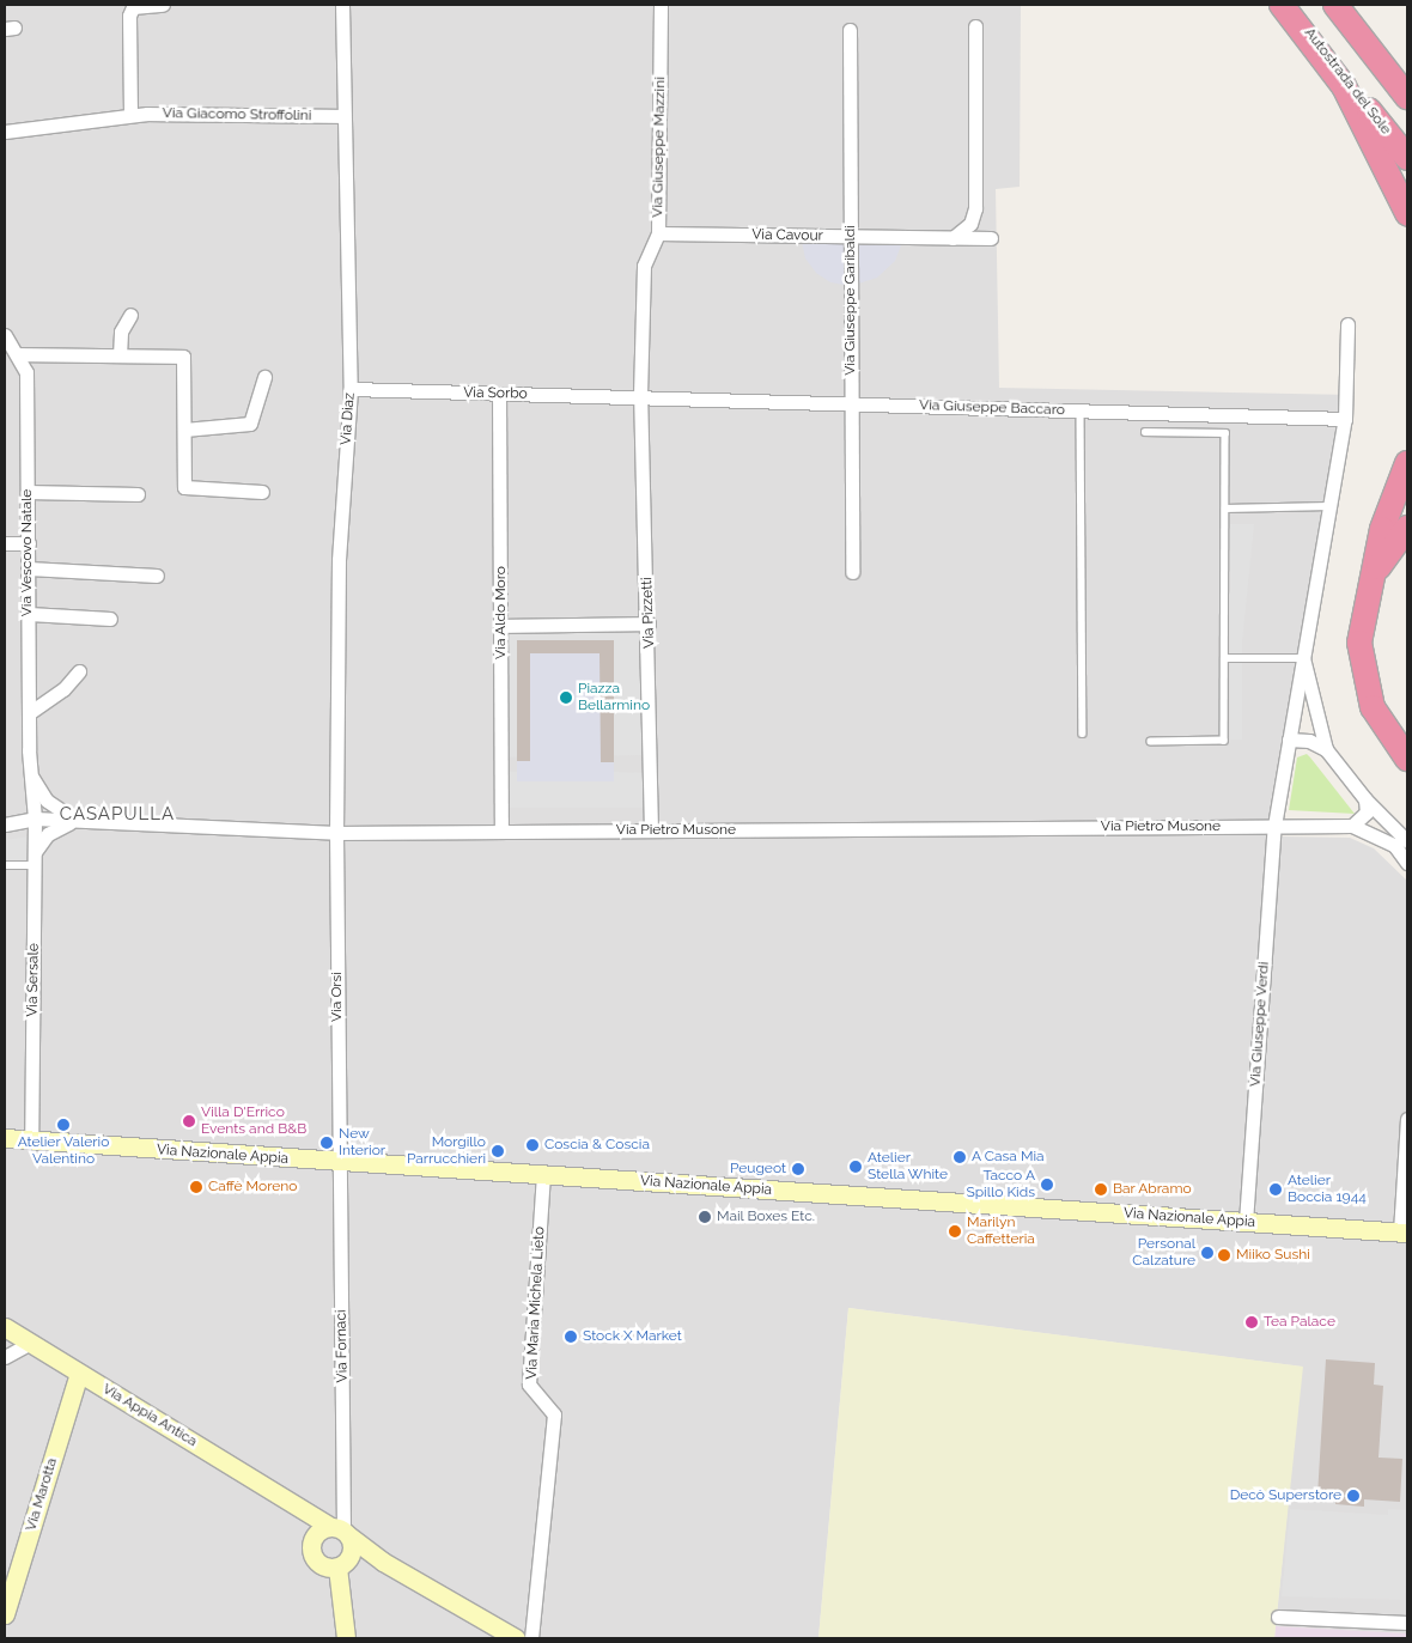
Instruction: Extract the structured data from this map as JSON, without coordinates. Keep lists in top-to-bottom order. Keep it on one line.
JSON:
{"streets":{"highway":["Autostrada del Sole"],"main road":["Via Nazionale Appia","Via Appia Antica","Via Marotta"],"street":["Via Giacomo Stroffolini","Via Giuseppe Mazzini","Via Cavour","Via Giuseppe Garibaldi","Via Sorbo","Via Giuseppe Baccaro","Via Diaz","Via Vescovo Natale","Via Aldo Moro","Via Pizzetti","Via Pietro Musone","Via Sersale","Via Orsi","Via Giuseppe Verdi","Via Maria Michela Lieto","Via Fornaci"]},"crossings":[["Via Giacomo Stroffolini","Via Diaz"],["Via Giuseppe Mazzini","Via Cavour"],["Via Giuseppe Mazzini","Via Sorbo"],["Via Giuseppe Mazzini","Via Giuseppe Baccaro"],["Via Giuseppe Mazzini","Via Pizzetti"],["Via Cavour","Via Giuseppe Garibaldi"],["Via Giuseppe Garibaldi","Via Giuseppe Baccaro"],["Via Sorbo","Via Giuseppe Baccaro"],["Via Sorbo","Via Diaz"],["Via Sorbo","Via Aldo Moro"],["Via Sorbo","Via Pizzetti"],["Via Giuseppe Baccaro","Via Pizzetti"],["Via Diaz","Via Pietro Musone"],["Via Diaz","Via Orsi"],["Via Vescovo Natale","Via Pietro Musone"],["Via Vescovo Natale","Via Sersale"],["Via Aldo Moro","Via Pietro Musone"],["Via Pizzetti","Via Pietro Musone"],["Via Pietro Musone","Via Sersale"],["Via Pietro Musone","Via Orsi"],["Via Pietro Musone","Via Giuseppe Verdi"],["Via Sersale","Via Nazionale Appia"],["Via Orsi","Via Nazionale Appia"],["Via Orsi","Via Fornaci"],["Via Giuseppe Verdi","Via Nazionale Appia"],["Via Nazionale Appia","Via Maria Michela Lieto"],["Via Nazionale Appia","Via Fornaci"],["Via Fornaci","Via Appia Antica"],["Via Appia Antica","Via Marotta"]],"districts":["CASAPULLA"],"places":["Piazza Bellarmino","Villa D'Errico Events and B&B","Atelier Valerio Valentino","New Interior","Coscia & Coscia","Morgillo Parrucchieri","A Casa Mia","Atelier Stella White","Peugeot","Tacco A Spillo Kids","Caffè Moreno","Bar Abramo","Atelier Boccia 1944","Mail Boxes Etc.","Marilyn Caffetteria","Personal Calzature","Miiko Sushi","Tea Palace","Stock X Market","Decò Superstore"]}
